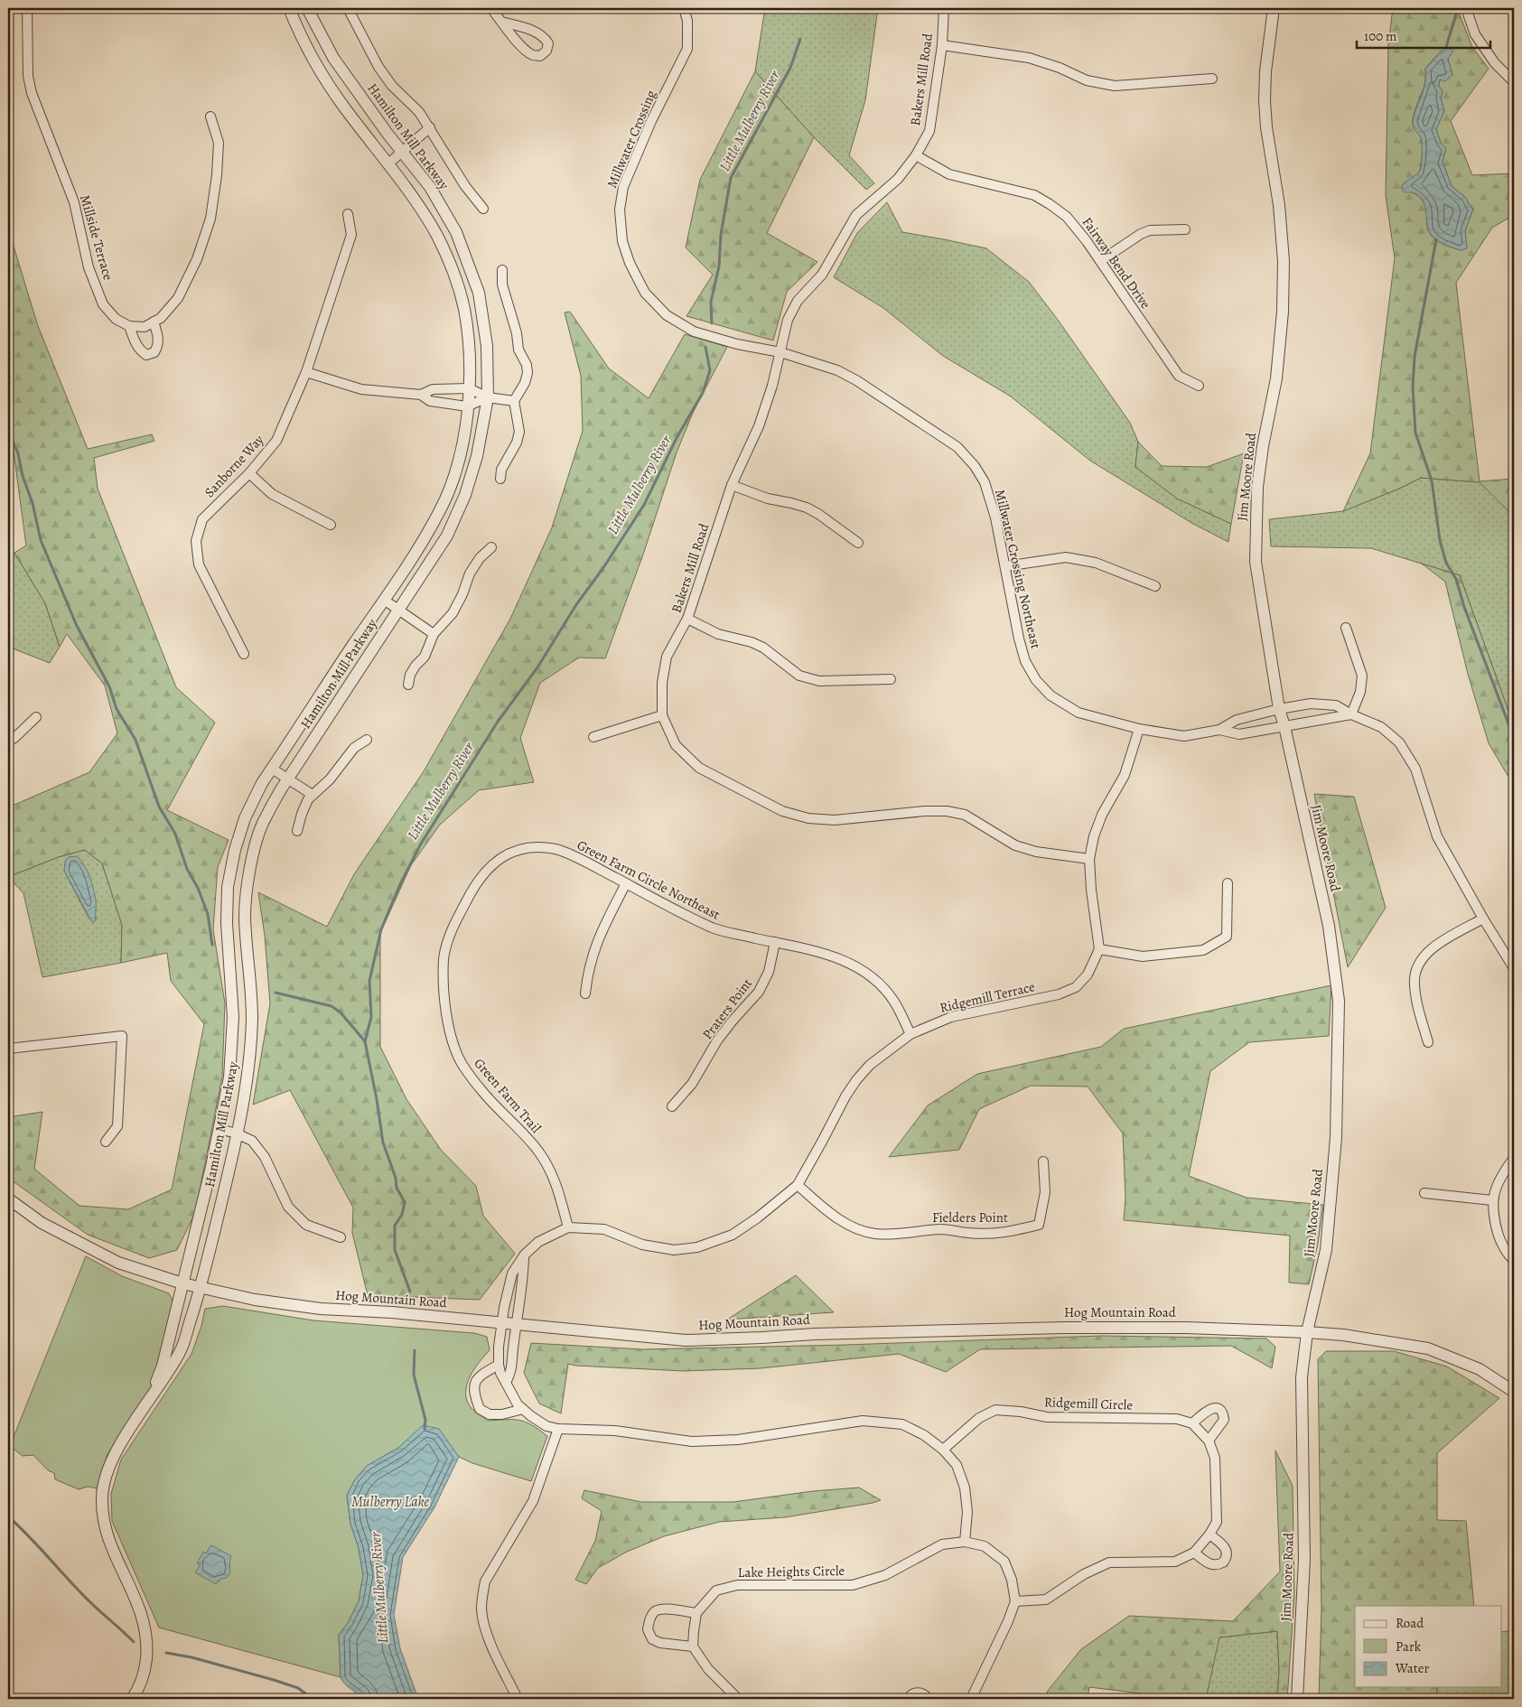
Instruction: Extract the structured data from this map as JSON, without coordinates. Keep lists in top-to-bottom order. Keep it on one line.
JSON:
{"streets":{"street":["Bakers Mill Road","Hamilton Mill Parkway","Millwater Crossing","Millside Terrace","Fairway Bend Drive","Sanborne Way","Jim Moore Road","Millwater Crossing Northeast","Green Farm Circle Northeast","Ridgemill Terrace","Praters Point","Green Farm Trail","Fielders Point","Hog Mountain Road","Ridgemill Circle","Lake Heights Circle"]},"crossings":[["Bakers Mill Road","Millwater Crossing"],["Bakers Mill Road","Fairway Bend Drive"],["Bakers Mill Road","Millwater Crossing Northeast"],["Hamilton Mill Parkway","Hog Mountain Road"],["Millwater Crossing","Millwater Crossing Northeast"],["Jim Moore Road","Millwater Crossing Northeast"],["Jim Moore Road","Hog Mountain Road"],["Green Farm Circle Northeast","Ridgemill Terrace"],["Green Farm Circle Northeast","Praters Point"],["Green Farm Circle Northeast","Green Farm Trail"],["Ridgemill Terrace","Green Farm Trail"],["Ridgemill Terrace","Fielders Point"],["Ridgemill Terrace","Hog Mountain Road"]],"water":["Little Mulberry River","Mulberry Lake"],"legend":["Road","Park","Water"],"scale_bar":"100 m"}
